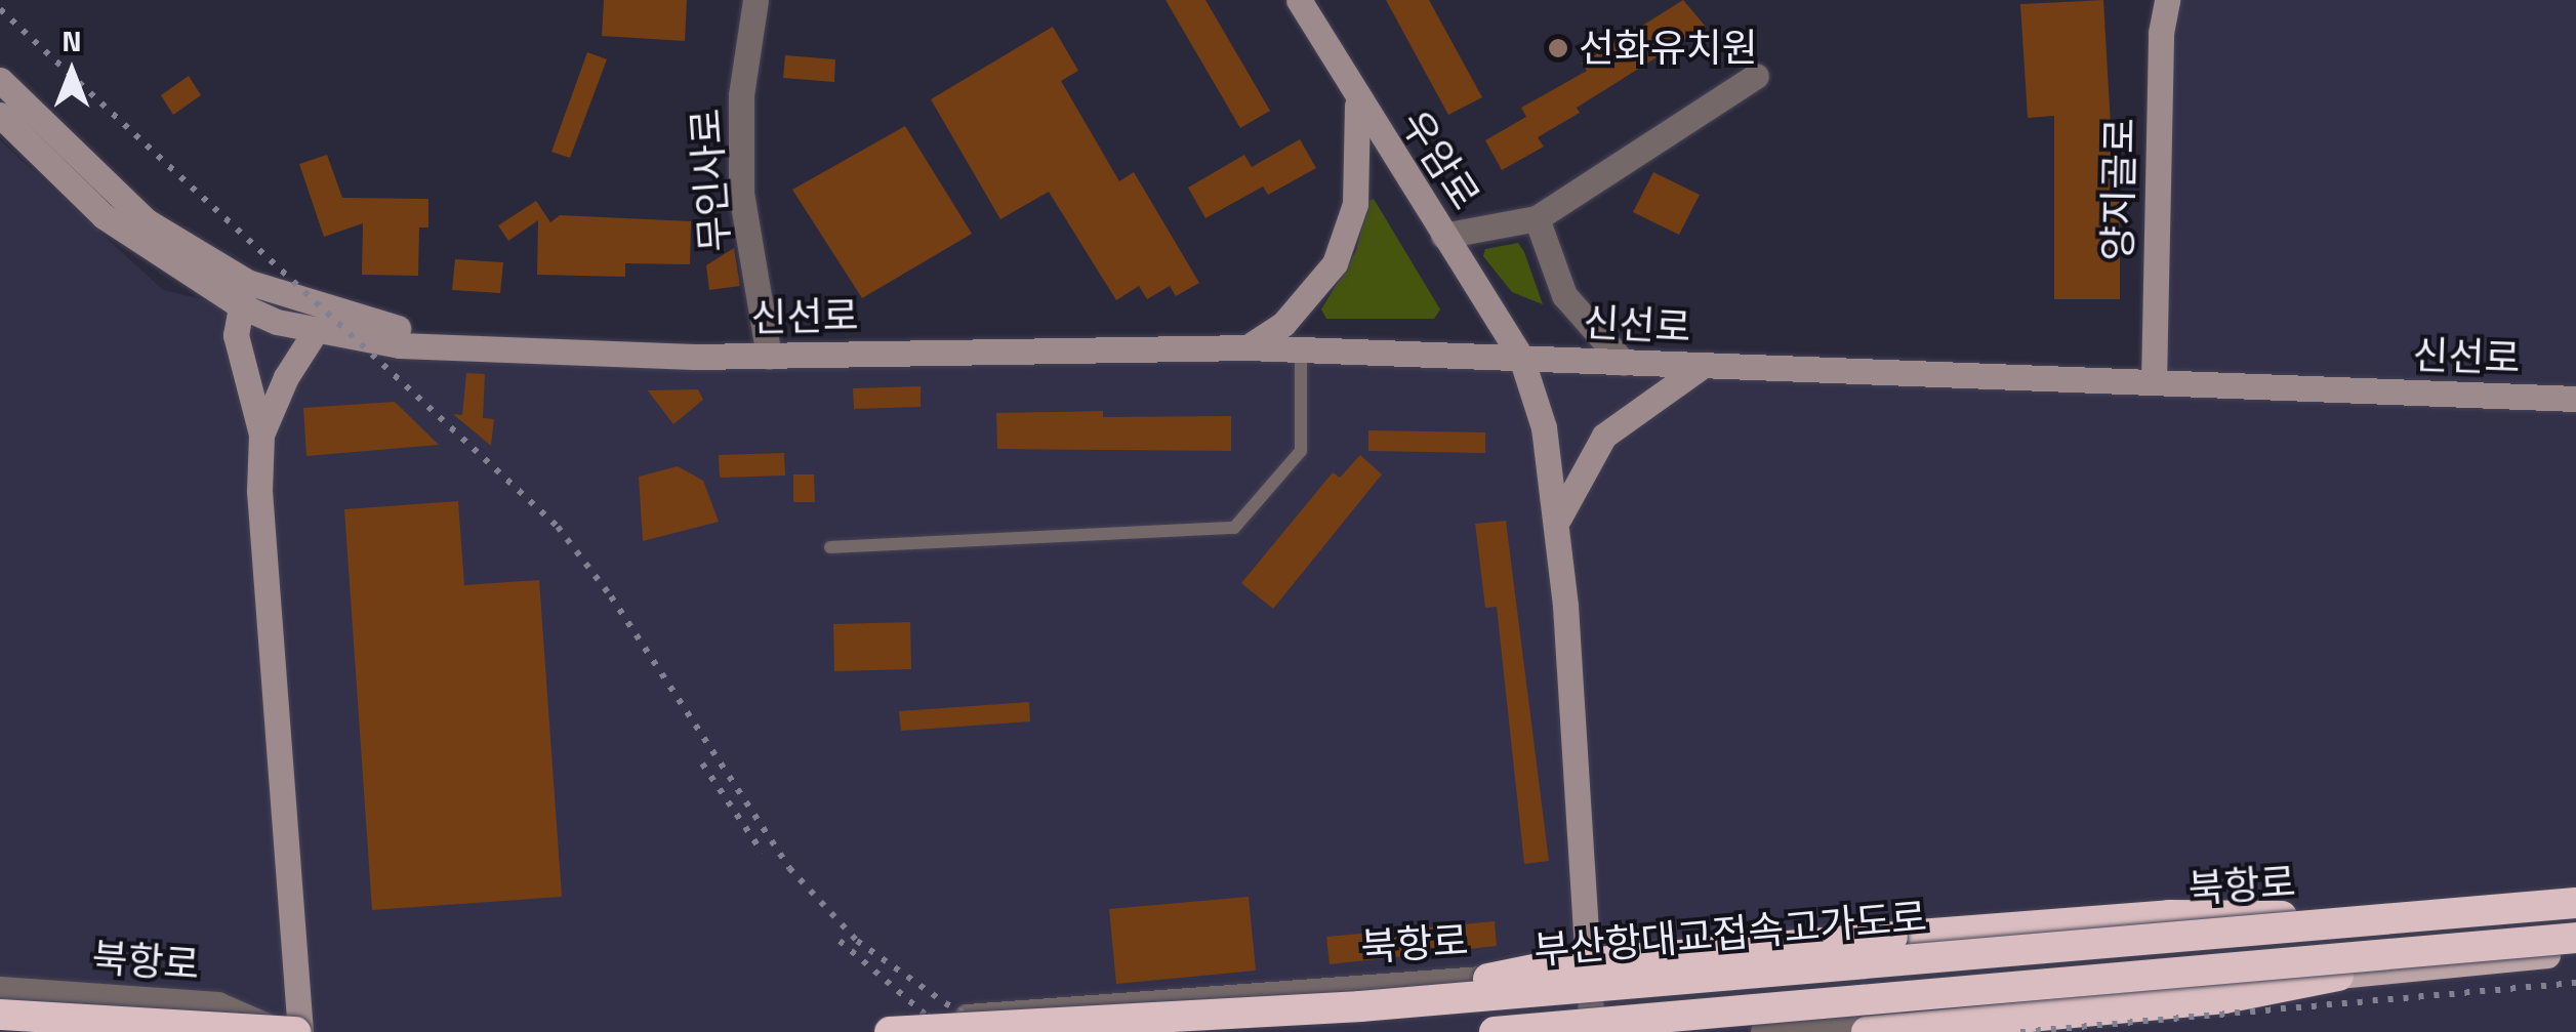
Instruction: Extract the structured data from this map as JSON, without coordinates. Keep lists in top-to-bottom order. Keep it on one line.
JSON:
{"streets":{"highway":["부산항대교접속고가도로"],"main road":["우암로","양지골로","신선로","북항로"],"street":["무인사로"]},"crossings":[["우암로","신선로"],["우암로","북항로"],["무인사로","신선로"],["양지골로","신선로"],["북항로","부산항대교접속고가도로"]],"places":["선화유치원"],"north":"top"}
